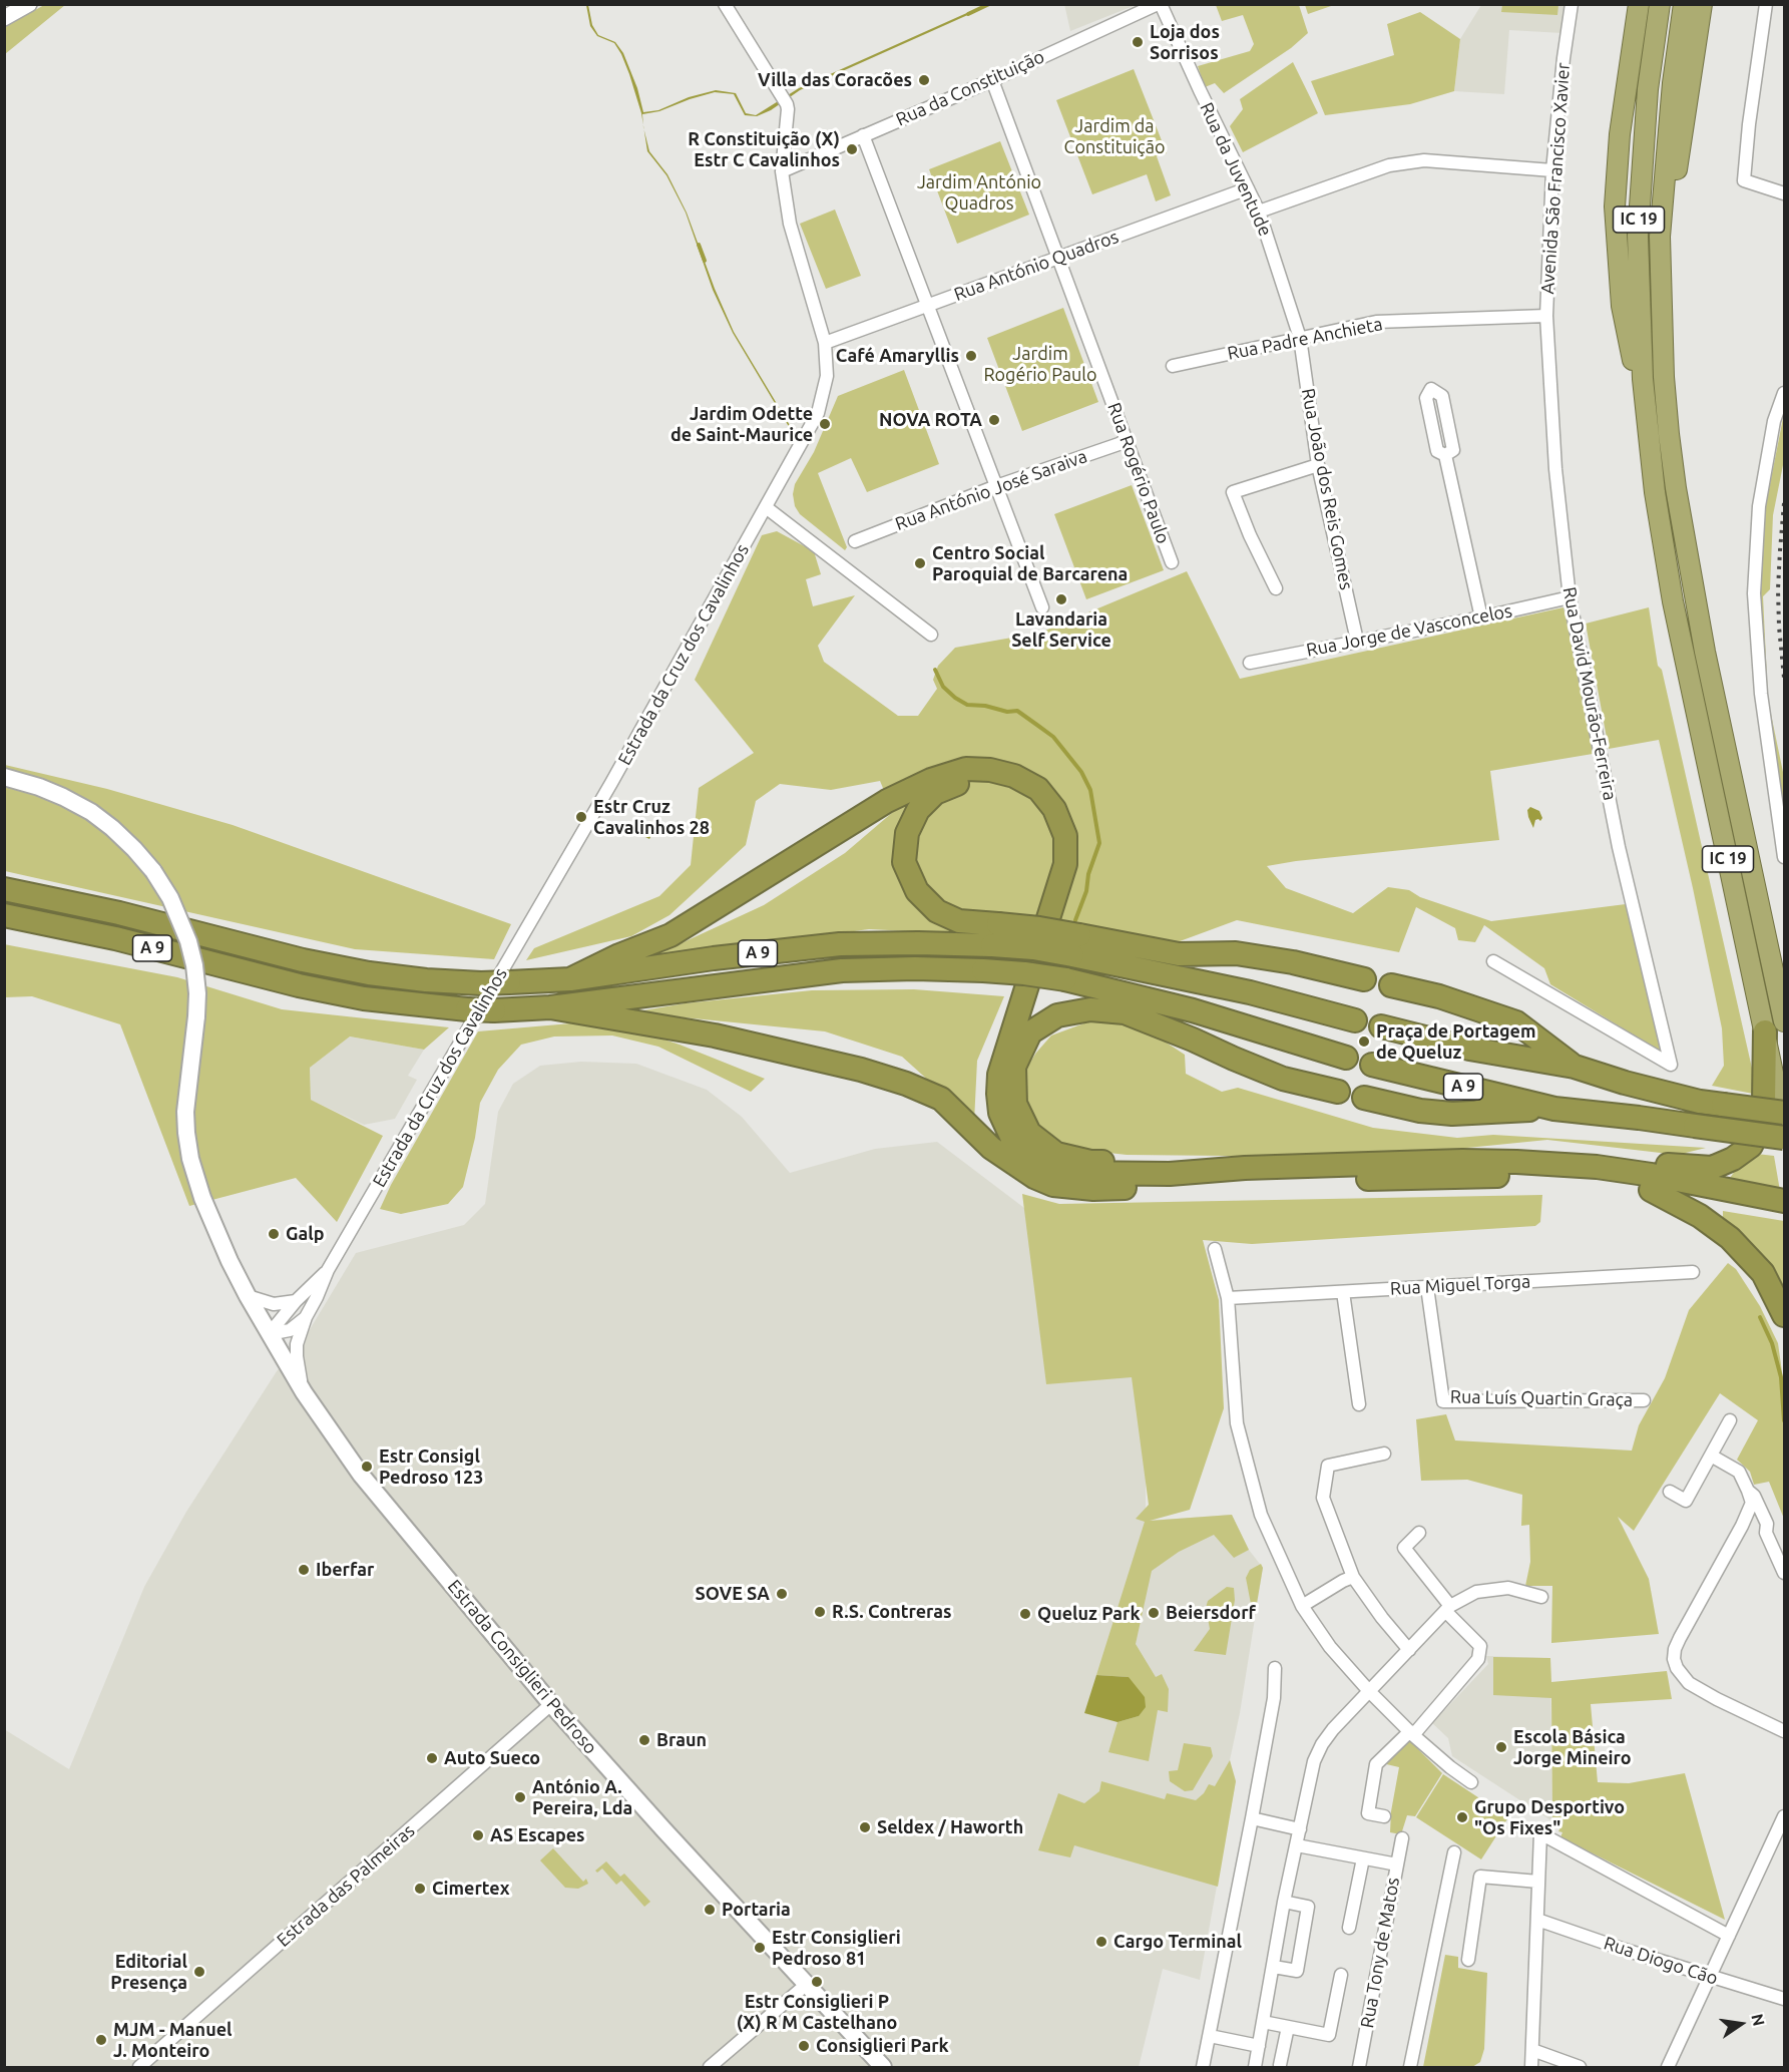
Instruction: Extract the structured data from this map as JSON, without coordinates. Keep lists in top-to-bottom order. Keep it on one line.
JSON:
{"streets":{"highway":["IC 19","A 9"],"main road":["Estrada Consiglieri Pedroso"],"street":["Rua da Constituição","Rua da Juventude","Avenida São Francisco Xavier","Rua António Quadros","Rua Padre Anchieta","Rua Rogério Paulo","Rua João dos Reis Gomes","Rua António José Saraiva","Rua Jorge de Vasconcelos","Estrada da Cruz dos Cavalinhos","Rua David Mourão-Ferreira","Rua Miguel Torga","Rua Luís Quartin Graça","Estrada das Palmeiras","Rua Tony de Matos","Rua Diogo Cão"]},"crossings":[["Rua da Constituição","Rua da Juventude"],["Rua da Constituição","Rua Rogério Paulo"],["Rua da Constituição","Estrada da Cruz dos Cavalinhos"],["Rua da Juventude","Rua António Quadros"],["Rua da Juventude","Rua Padre Anchieta"],["Rua da Juventude","Rua João dos Reis Gomes"],["Avenida São Francisco Xavier","Rua Padre Anchieta"],["Avenida São Francisco Xavier","Rua David Mourão-Ferreira"],["Rua António Quadros","Rua Rogério Paulo"],["Rua António Quadros","Estrada da Cruz dos Cavalinhos"],["Rua Padre Anchieta","Rua João dos Reis Gomes"],["Rua Padre Anchieta","Rua David Mourão-Ferreira"],["Rua Rogério Paulo","Rua António José Saraiva"],["Rua João dos Reis Gomes","Rua Jorge de Vasconcelos"],["Rua Jorge de Vasconcelos","Rua David Mourão-Ferreira"],["Estrada da Cruz dos Cavalinhos","Estrada Consiglieri Pedroso"],["Rua Miguel Torga","Rua Luís Quartin Graça"],["Estrada Consiglieri Pedroso","Estrada das Palmeiras"]],"parks":["Jardim da Constituição","Jardim António Quadros","Jardim Rogério Paulo"],"places":["Loja dos Sorrisos","Villa das Coracões","R Constituição (X) Estr C Cavalinhos","Café Amaryllis","NOVA ROTA","Jardim Odette de Saint-Maurice","Centro Social Paroquial de Barcarena","Lavandaria Self Service","Estr Cruz Cavalinhos 28","Praça de Portagem de Queluz","Galp","Estr Consigl Pedroso 123","Iberfar","SOVE SA","R.S. Contreras","Beiersdorf","Queluz Park","Braun","Escola Básica Jorge Mineiro","Auto Sueco","António A. Pereira, Lda","Grupo Desportivo \"Os Fixes\"","Seldex / Haworth","AS Escapes","Cimertex","Portaria","Cargo Terminal","Estr Consiglieri Pedroso 81","Editorial Presença","Estr Consiglieri P (X) R M Castelhano","MJM - Manuel J. Monteiro","Consiglieri Park"],"north":"right"}
